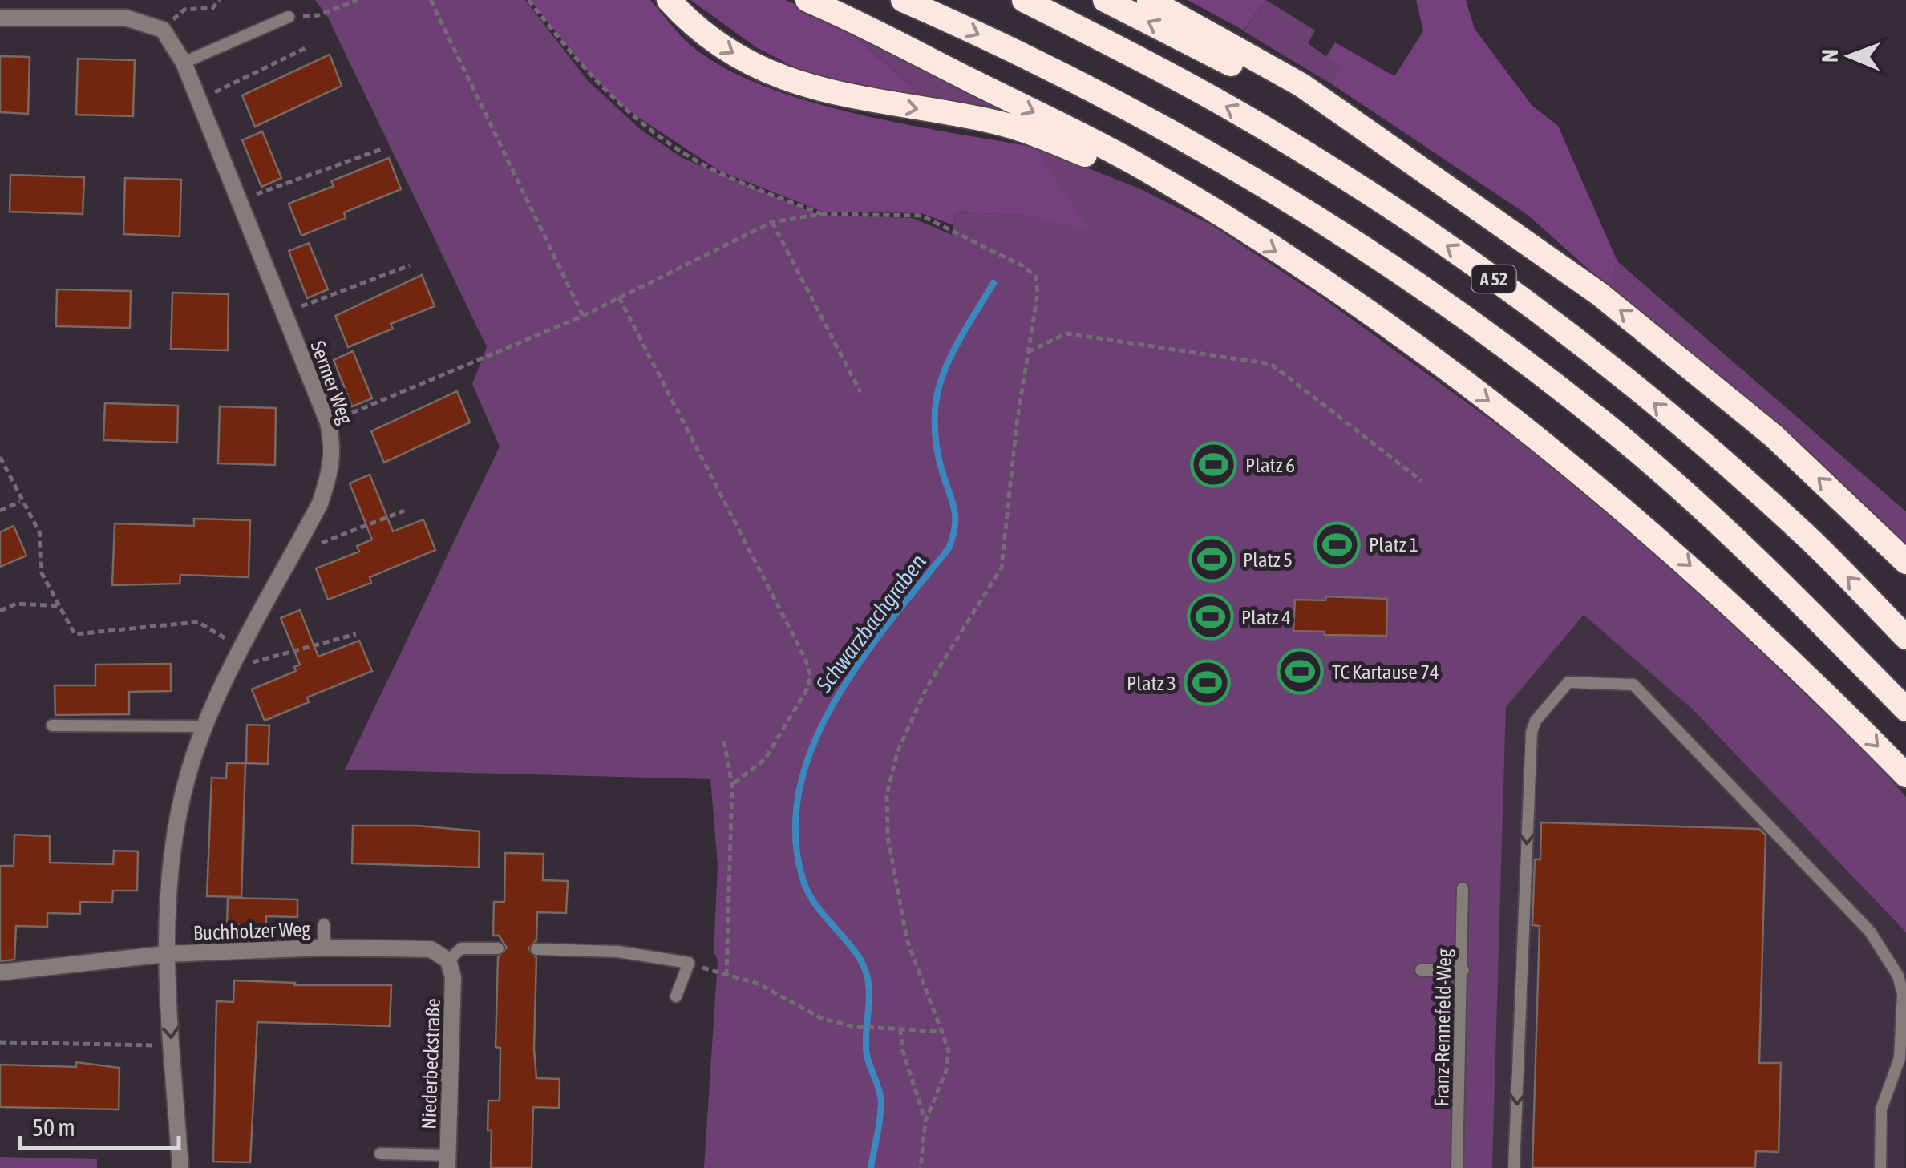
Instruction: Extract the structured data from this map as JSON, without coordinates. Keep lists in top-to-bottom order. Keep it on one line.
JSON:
{"streets":{"highway":["A 52"],"street":["Sermer Weg","Buchholzer Weg","Niederbeckstraße"],"lane":["Franz-Rennefeld-Weg"]},"crossings":[["Sermer Weg","Buchholzer Weg"],["Buchholzer Weg","Niederbeckstraße"]],"water":["Schwarzbachgraben"],"places":{"sports":["Platz 6","Platz 1","Platz 5","Platz 4","TC Kartause 74","Platz 3"]},"scale_bar":"50 m","north":"left"}
